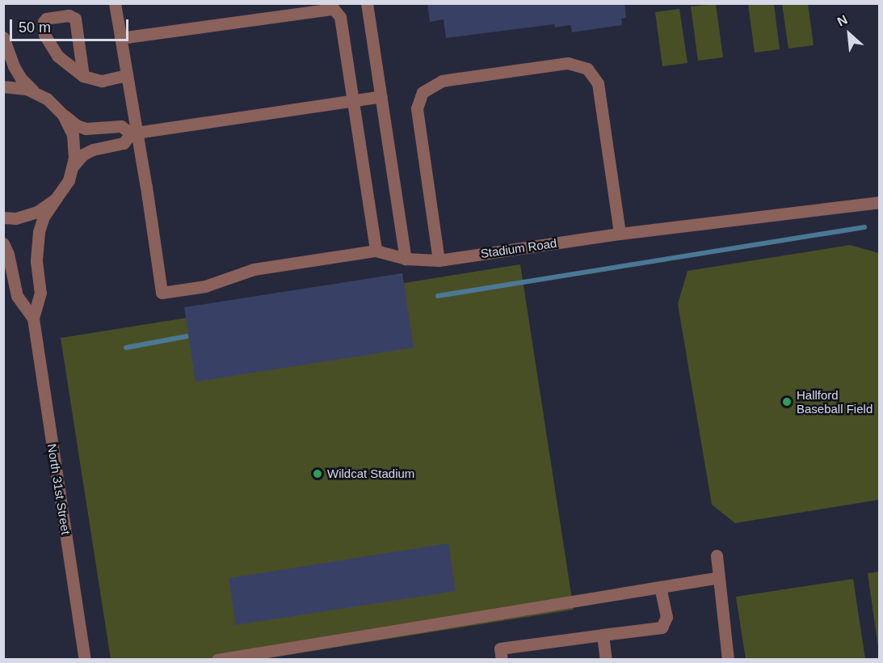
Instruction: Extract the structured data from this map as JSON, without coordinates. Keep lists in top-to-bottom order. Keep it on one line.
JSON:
{"streets":{"street":["Stadium Road","North 31st Street"]},"places":["Hallford Baseball Field","Wildcat Stadium"],"scale_bar":"50 m","north":"top left"}
